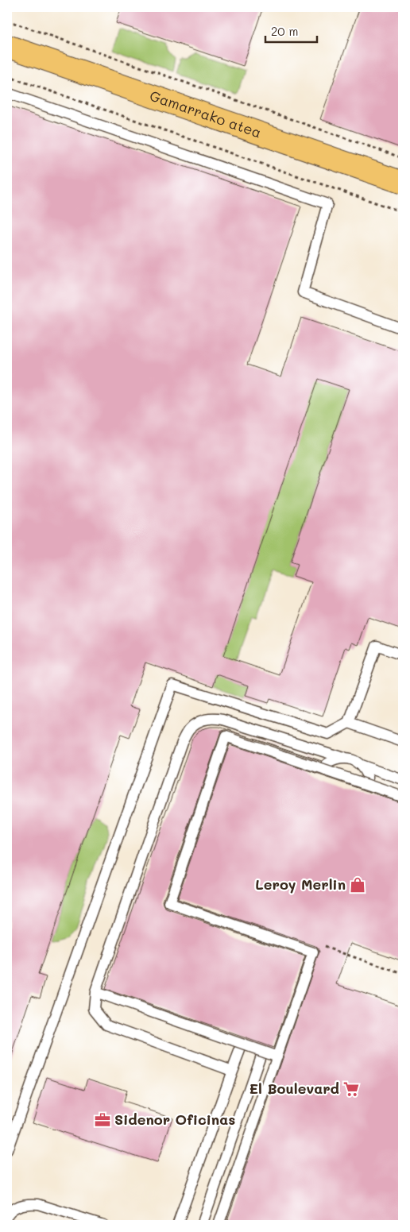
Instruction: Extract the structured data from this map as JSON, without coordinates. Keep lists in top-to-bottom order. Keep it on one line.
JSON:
{"streets":{"main road":["Gamarrako atea"]},"places":{"shop":["Leroy Merlin"],"supermarket":["El Boulevard"],"office":["Sidenor Oficinas"]},"scale_bar":"20 m"}
